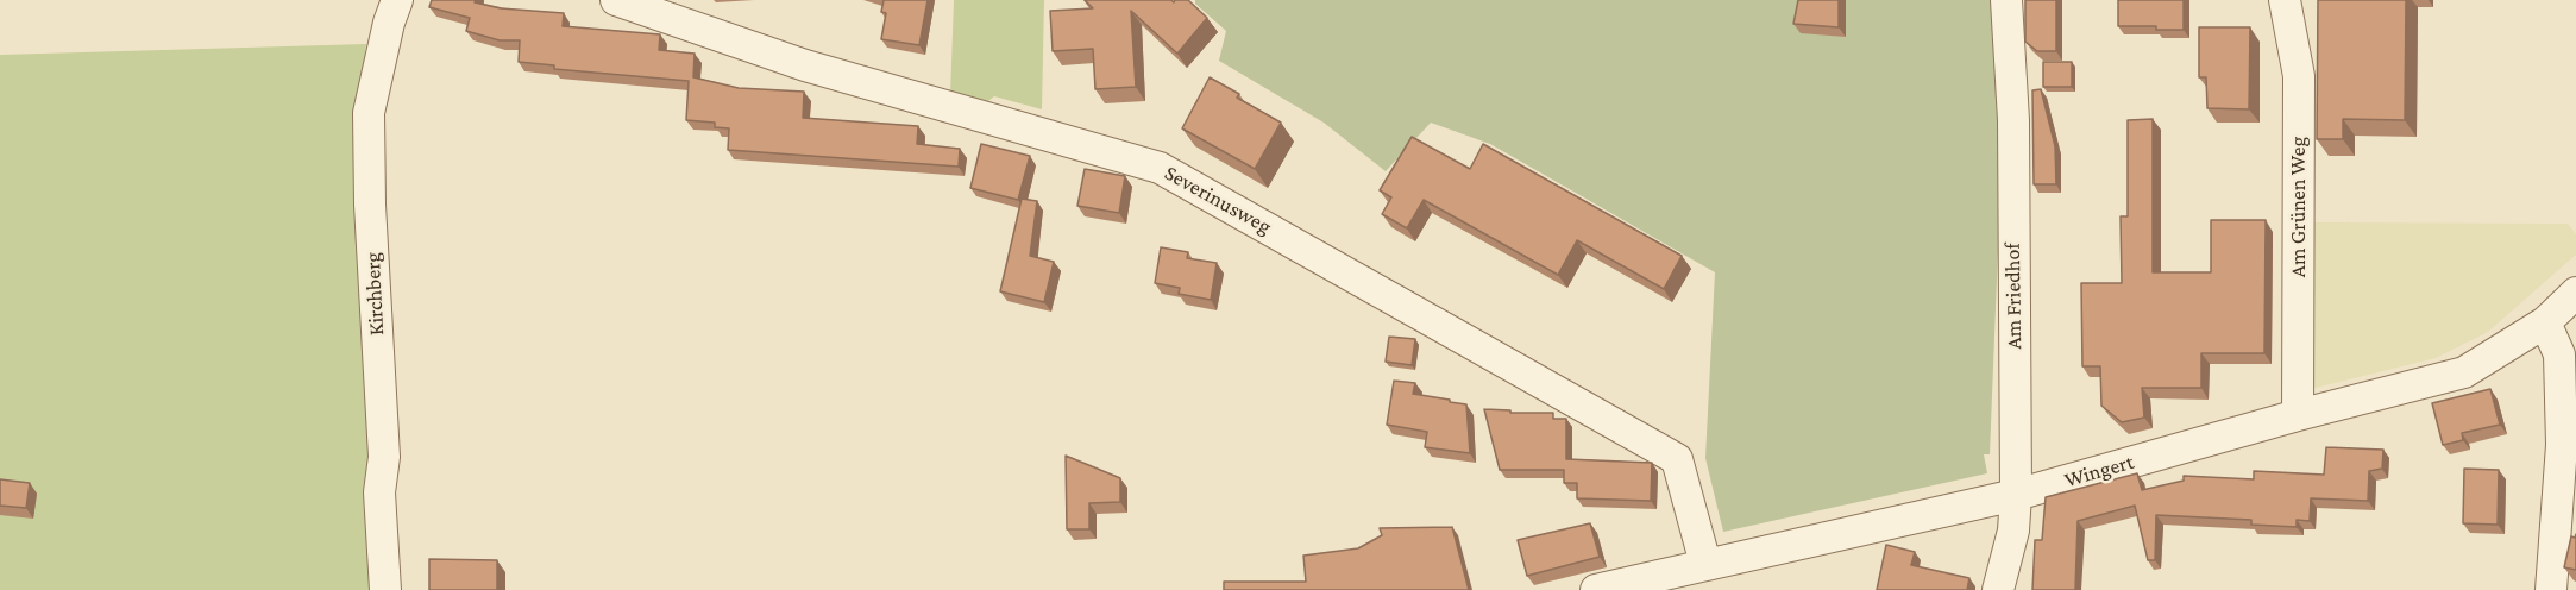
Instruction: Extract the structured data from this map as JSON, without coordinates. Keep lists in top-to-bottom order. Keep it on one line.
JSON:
{"streets":{"street":["Severinusweg","Am Grünen Weg","Kirchberg","Am Friedhof","Wingert"]},"crossings":[["Severinusweg","Wingert"],["Am Grünen Weg","Wingert"],["Am Friedhof","Wingert"]]}
